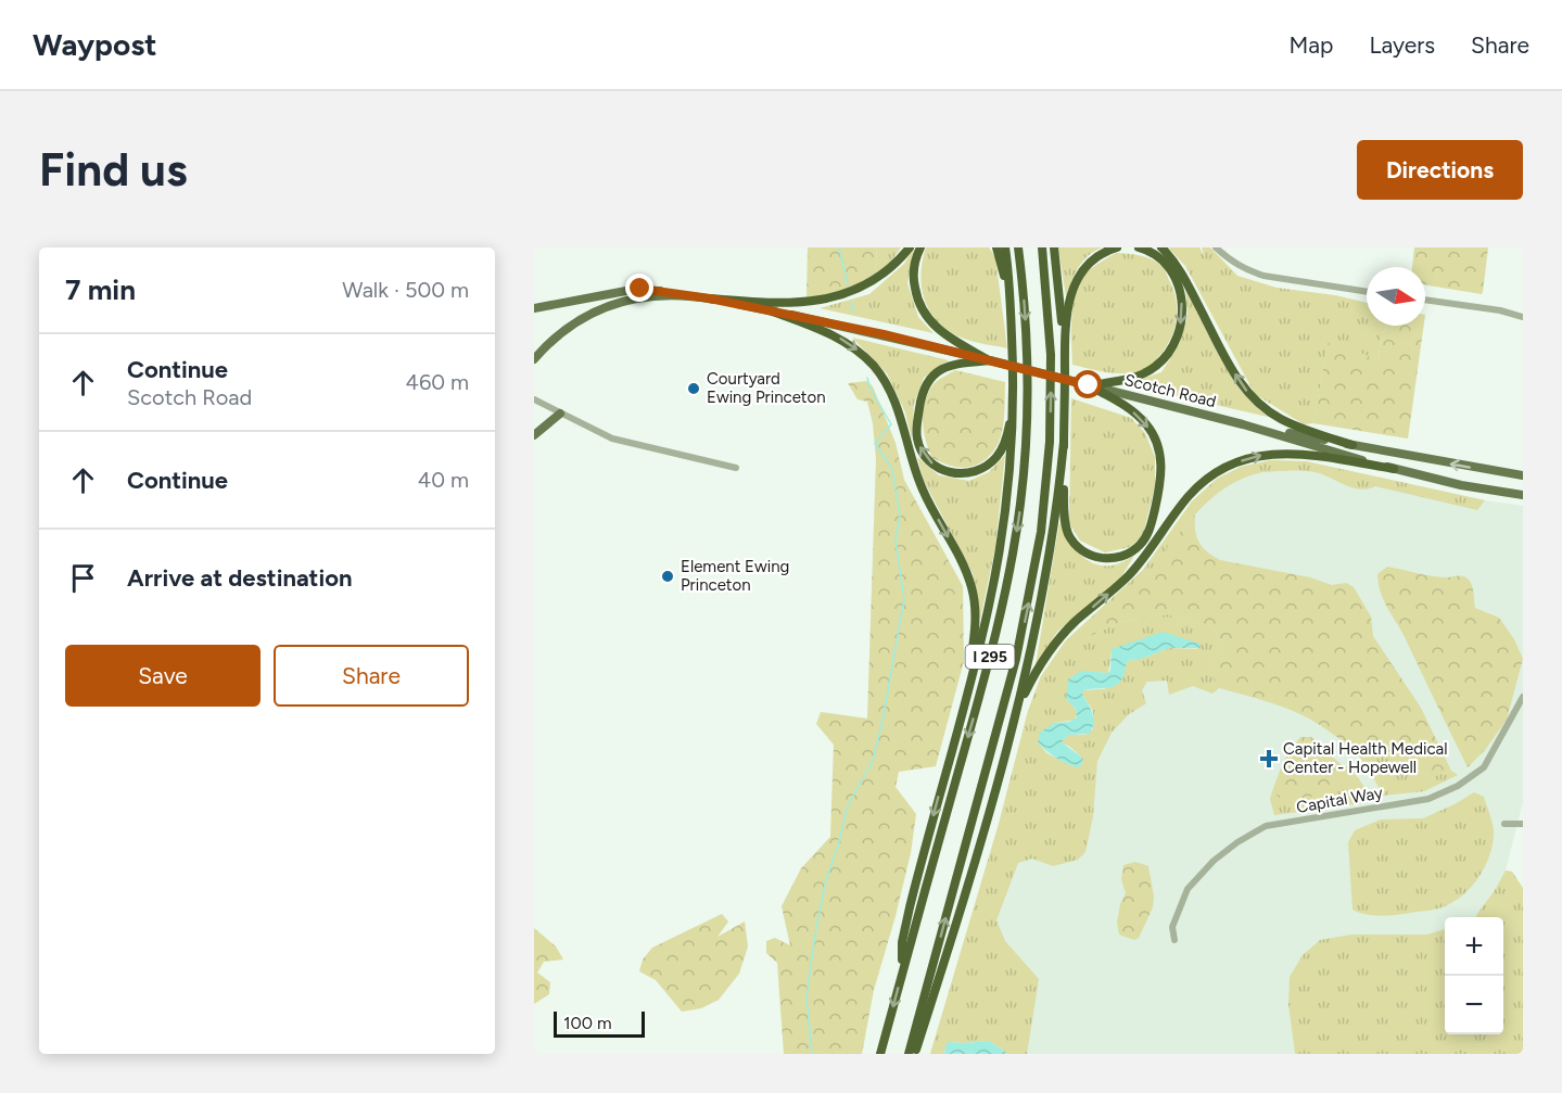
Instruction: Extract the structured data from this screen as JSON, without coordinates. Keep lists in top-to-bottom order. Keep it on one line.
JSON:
{"streets":{"highway":["I 295"],"main road":["Scotch Road"],"street":["Capital Way"]},"places":{"other":["Courtyard Ewing Princeton","Element Ewing Princeton"],"health":["Capital Health Medical Center - Hopewell"]},"scale_bar":"100 m","north":"right","page":{"header":"Waypost","nav":["Map","Layers","Share"],"buttons":["Directions",["Save","Share"]],"title":"Find us","heading":["7 min","Walk · 500 m"],"list":[["Continue","Scotch Road","460 m"],["Continue","40 m"],"Arrive at destination"],"map_buttons":["+","−"],"scale":"100 m"}}
